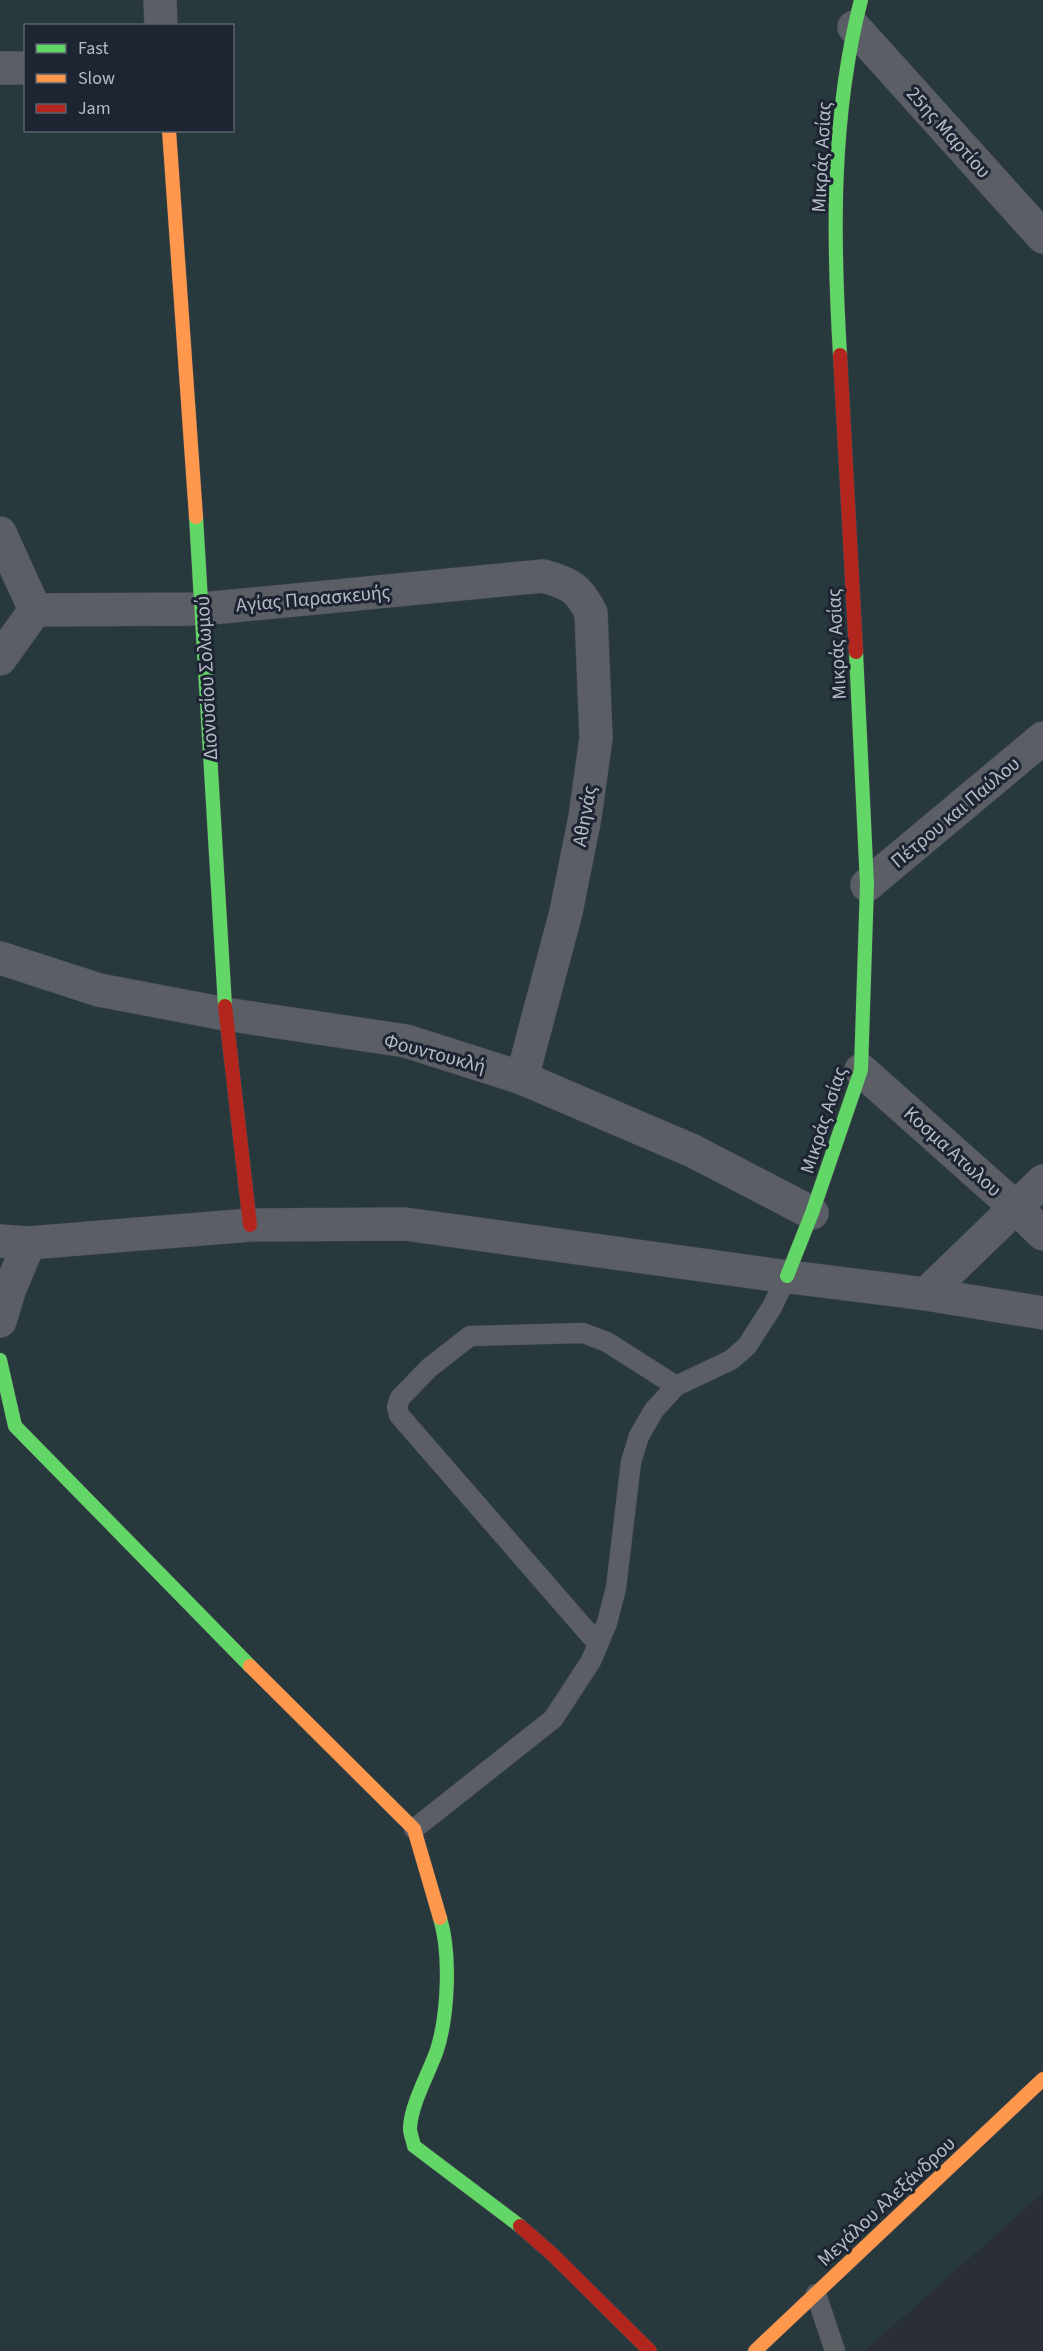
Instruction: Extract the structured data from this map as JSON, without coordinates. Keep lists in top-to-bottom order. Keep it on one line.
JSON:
{"streets":{"street":["25ης Μαρτίου","Μικράς Ασίας","Αγίας Παρασκευής","Διονυσίου Σολωμού","Πέτρου και Παύλου","Αθηνάς","Φουντουκλή","Κοσμα Ατωλου","Μεγάλου Αλεξάνδρου"]},"crossings":[["25ης Μαρτίου","Μικράς Ασίας"],["Μικράς Ασίας","Πέτρου και Παύλου"],["Μικράς Ασίας","Φουντουκλή"],["Μικράς Ασίας","Κοσμα Ατωλου"],["Αγίας Παρασκευής","Διονυσίου Σολωμού"],["Αγίας Παρασκευής","Αθηνάς"],["Διονυσίου Σολωμού","Φουντουκλή"],["Αθηνάς","Φουντουκλή"]],"legend":["Fast","Slow","Jam"]}
